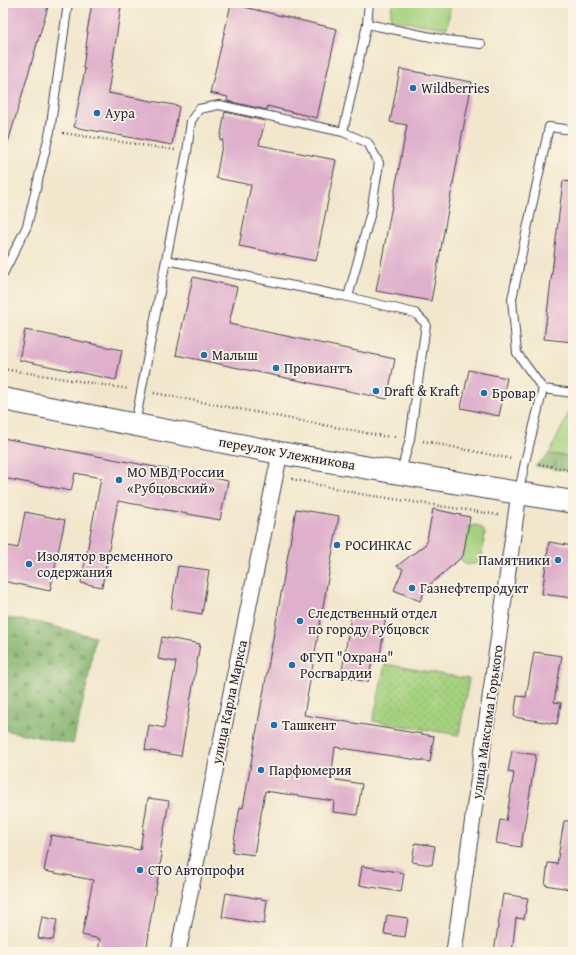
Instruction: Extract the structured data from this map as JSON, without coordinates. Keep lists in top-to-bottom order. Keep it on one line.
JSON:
{"streets":{"main road":["переулок Улежникова"],"street":["улица Карла Маркса","улица Максима Горького"]},"crossings":[["переулок Улежникова","улица Карла Маркса"],["переулок Улежникова","улица Максима Горького"]],"places":["Wildberries","Аура","Малыш","Провиантъ","Draft & Kraft","Бровар","МО МВД России «Рубцовский»","РОСИНКАС","Памятники","Изолятор временного содержания","Газнефтепродукт","Следственный отдел по городу Рубцовск","ФГУП \"Охрана\" Росгвардии","Ташкент","Парфюмерия","СТО Автопрофи"]}
